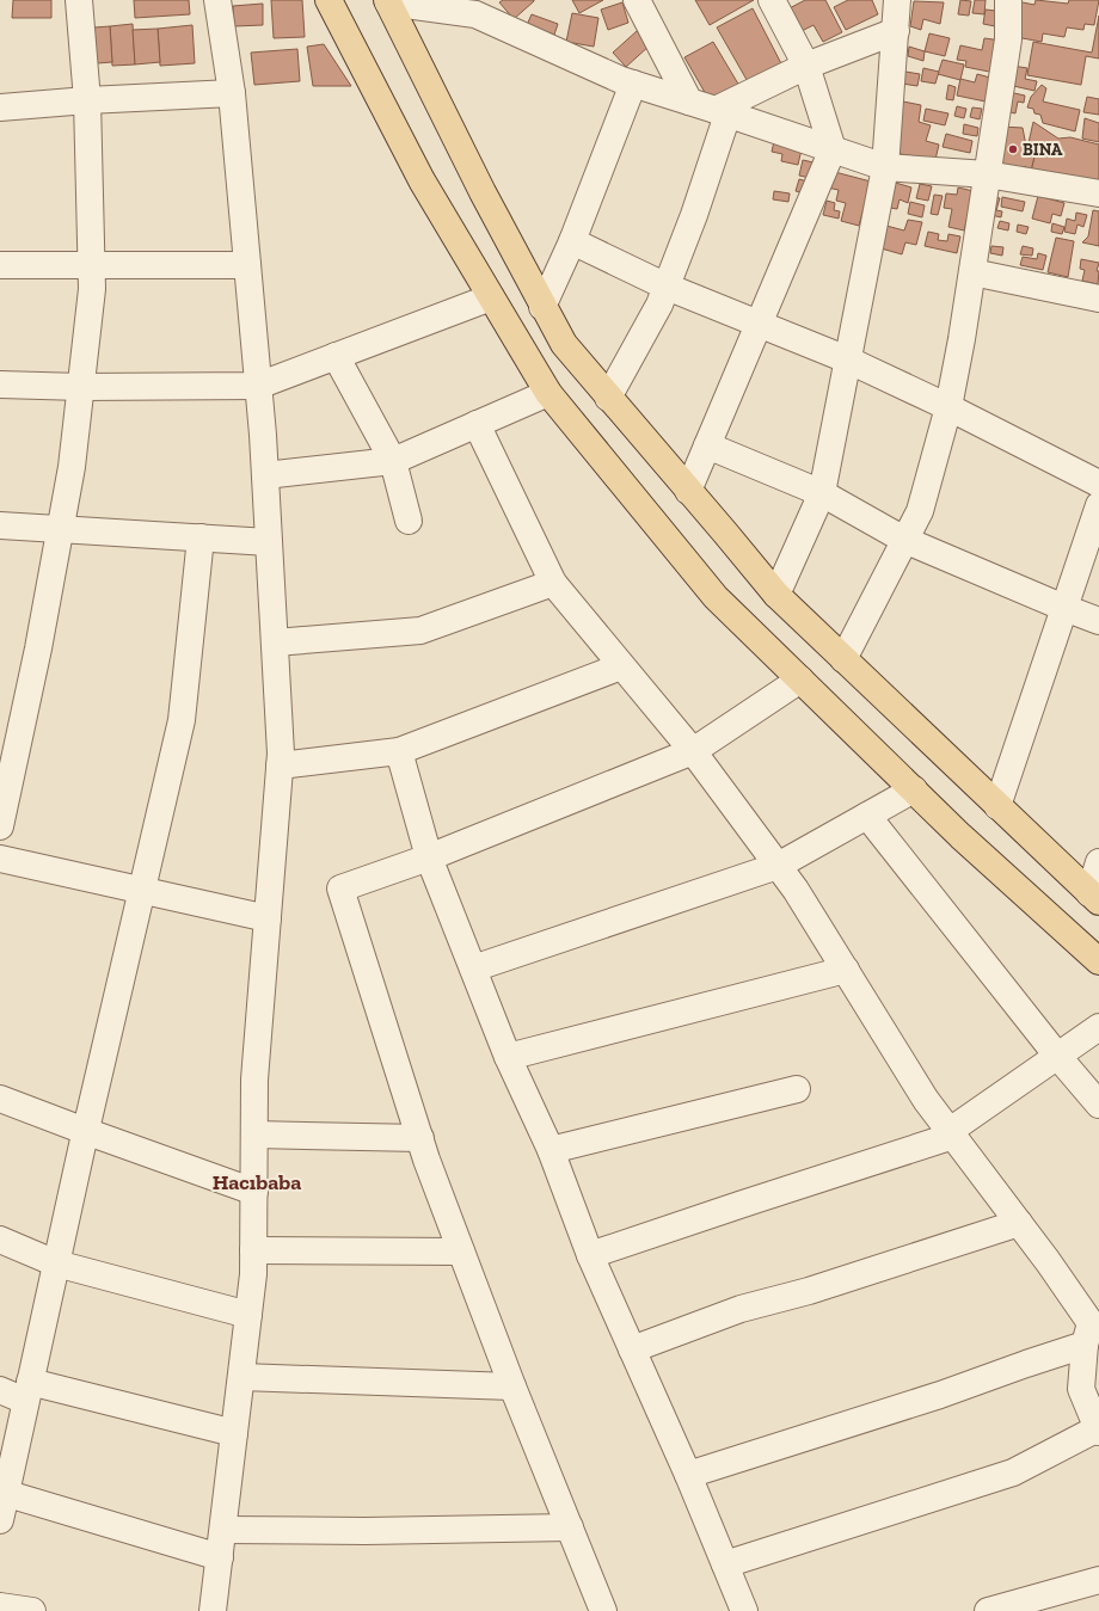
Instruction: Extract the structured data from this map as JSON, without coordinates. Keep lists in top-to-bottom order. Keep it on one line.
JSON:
{"districts":["Hacıbaba"],"places":["BINA"]}
